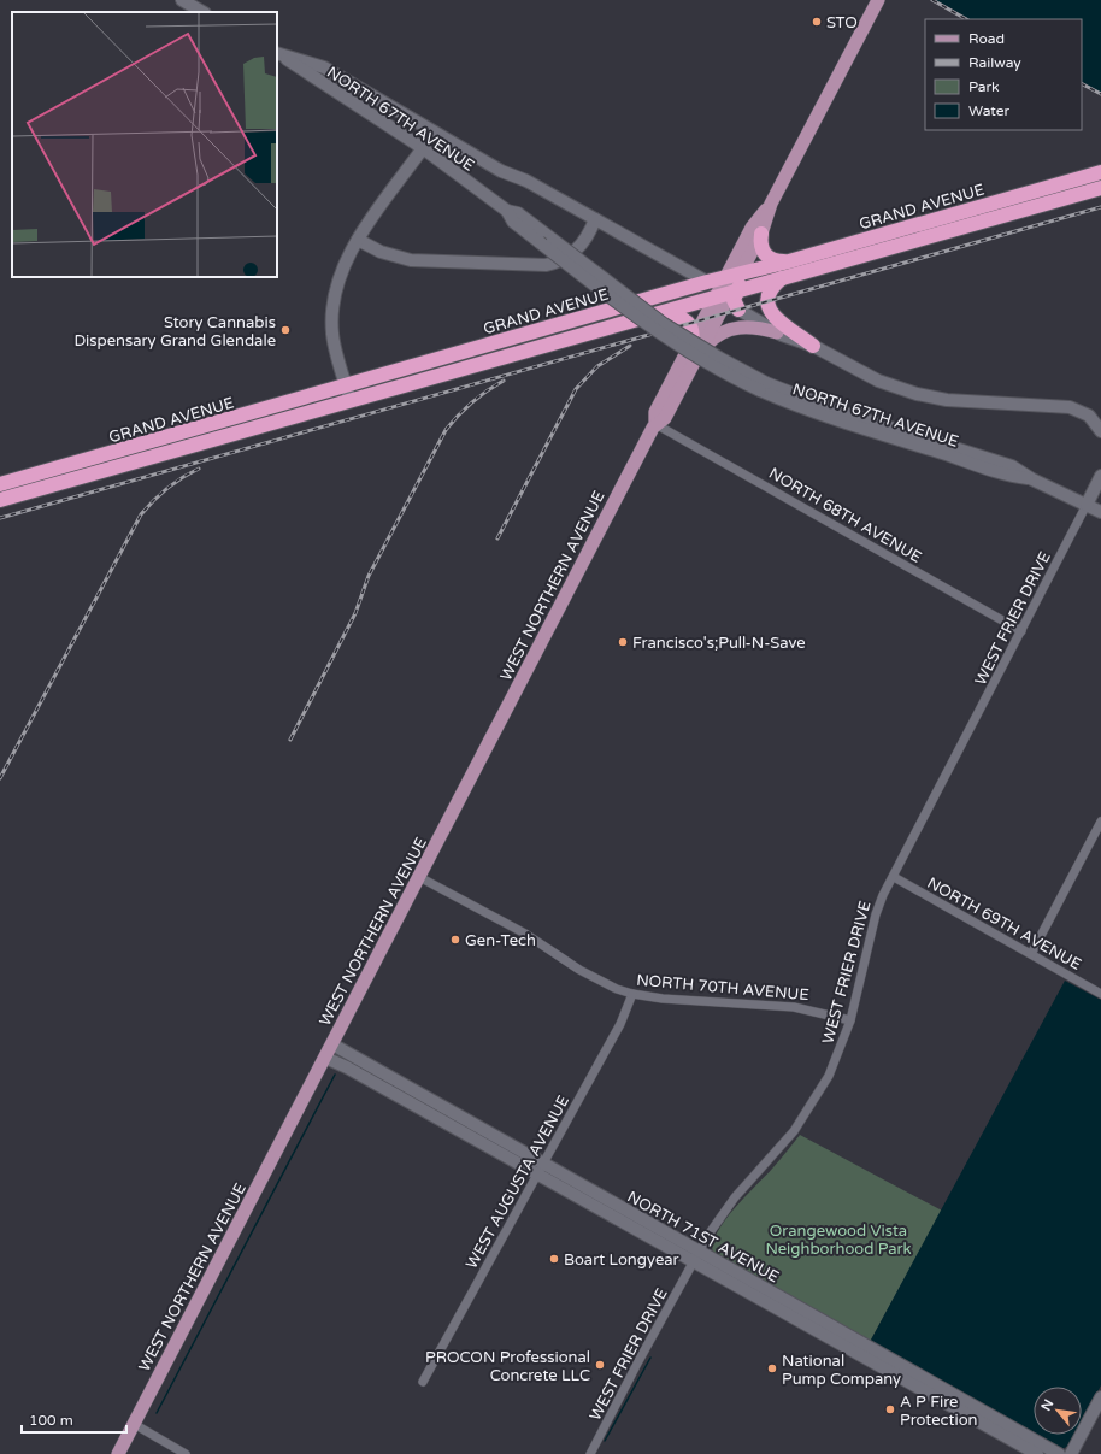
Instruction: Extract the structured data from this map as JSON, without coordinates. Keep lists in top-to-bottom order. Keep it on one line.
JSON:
{"streets":{"highway":["GRAND AVENUE"],"main road":["NORTH 67TH AVENUE","WEST NORTHERN AVENUE","NORTH 71ST AVENUE"],"street":["NORTH 68TH AVENUE","WEST FRIER DRIVE","NORTH 69TH AVENUE","NORTH 70TH AVENUE","WEST AUGUSTA AVENUE"]},"crossings":[["NORTH 67TH AVENUE","GRAND AVENUE"],["NORTH 67TH AVENUE","WEST NORTHERN AVENUE"],["NORTH 67TH AVENUE","WEST FRIER DRIVE"],["GRAND AVENUE","WEST NORTHERN AVENUE"],["NORTH 68TH AVENUE","WEST NORTHERN AVENUE"],["NORTH 68TH AVENUE","WEST FRIER DRIVE"],["WEST NORTHERN AVENUE","NORTH 70TH AVENUE"],["WEST NORTHERN AVENUE","NORTH 71ST AVENUE"],["WEST FRIER DRIVE","NORTH 69TH AVENUE"],["WEST FRIER DRIVE","NORTH 70TH AVENUE"],["WEST FRIER DRIVE","NORTH 71ST AVENUE"],["NORTH 70TH AVENUE","WEST AUGUSTA AVENUE"],["WEST AUGUSTA AVENUE","NORTH 71ST AVENUE"]],"parks":["Orangewood Vista Neighborhood Park"],"places":["STO","Story Cannabis Dispensary Grand Glendale","Francisco's;Pull-N-Save","Gen-Tech","Boart Longyear","PROCON Professional Concrete LLC","National Pump Company","A P Fire Protection"],"legend":["Road","Railway","Park","Water"],"scale_bar":"100 m","north":"top left"}
